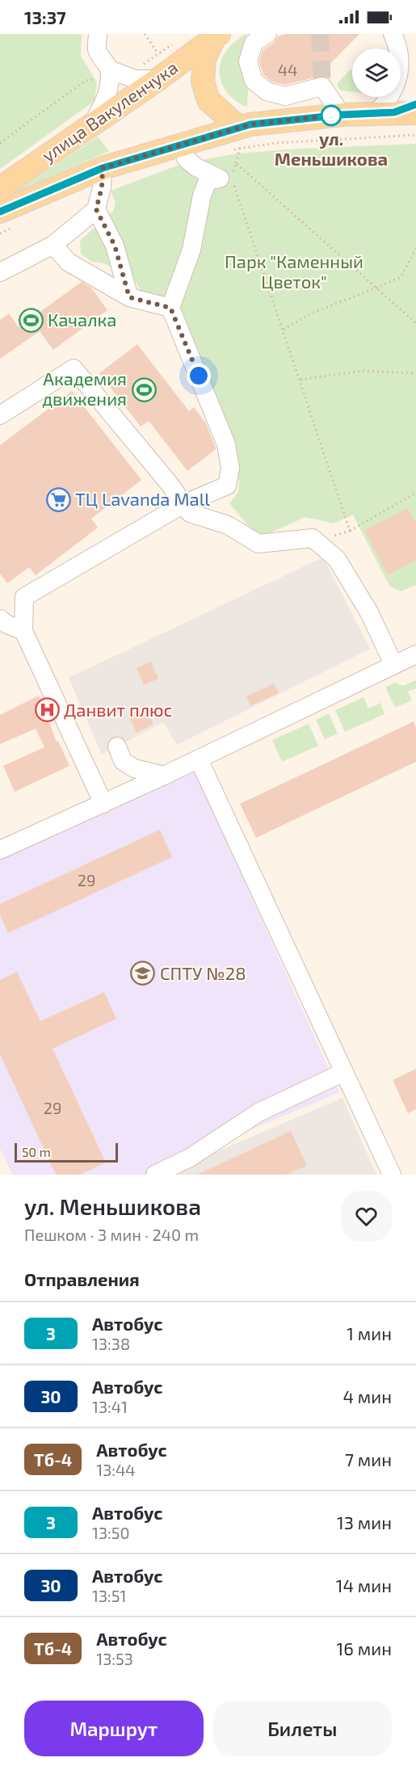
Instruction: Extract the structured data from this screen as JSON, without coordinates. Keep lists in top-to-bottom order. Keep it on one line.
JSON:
{"streets":{"main road":["улица Вакуленчука"]},"parks":["Парк \"Каменный Цветок\""],"places":{"other":["ул. Меньшикова"],"sports":["Качалка","Академия движения"],"supermarket":["ТЦ Lavanda Mall"],"hospital":["Данвит плюс"],"school or university":["СПТУ №28"]},"lines":["bus line 3"],"house_numbers":["44","29","29"],"scale_bar":"50 m","page":{"status":"13:37","scale":"50 m","heading":[["ул. Меньшикова","Пешком · 3 мин · 240 m"],"Отправления"],"list":[{"mark":"3","name":"Автобус","note":"13:38","value":"1 мин"},{"mark":"30","name":"Автобус","note":"13:41","value":"4 мин"},{"mark":"Тб-4","name":"Автобус","note":"13:44","value":"7 мин"},{"mark":"3","name":"Автобус","note":"13:50","value":"13 мин"},{"mark":"30","name":"Автобус","note":"13:51","value":"14 мин"},{"mark":"Тб-4","name":"Автобус","note":"13:53","value":"16 мин"}],"buttons":["Маршрут","Билеты"]}}
